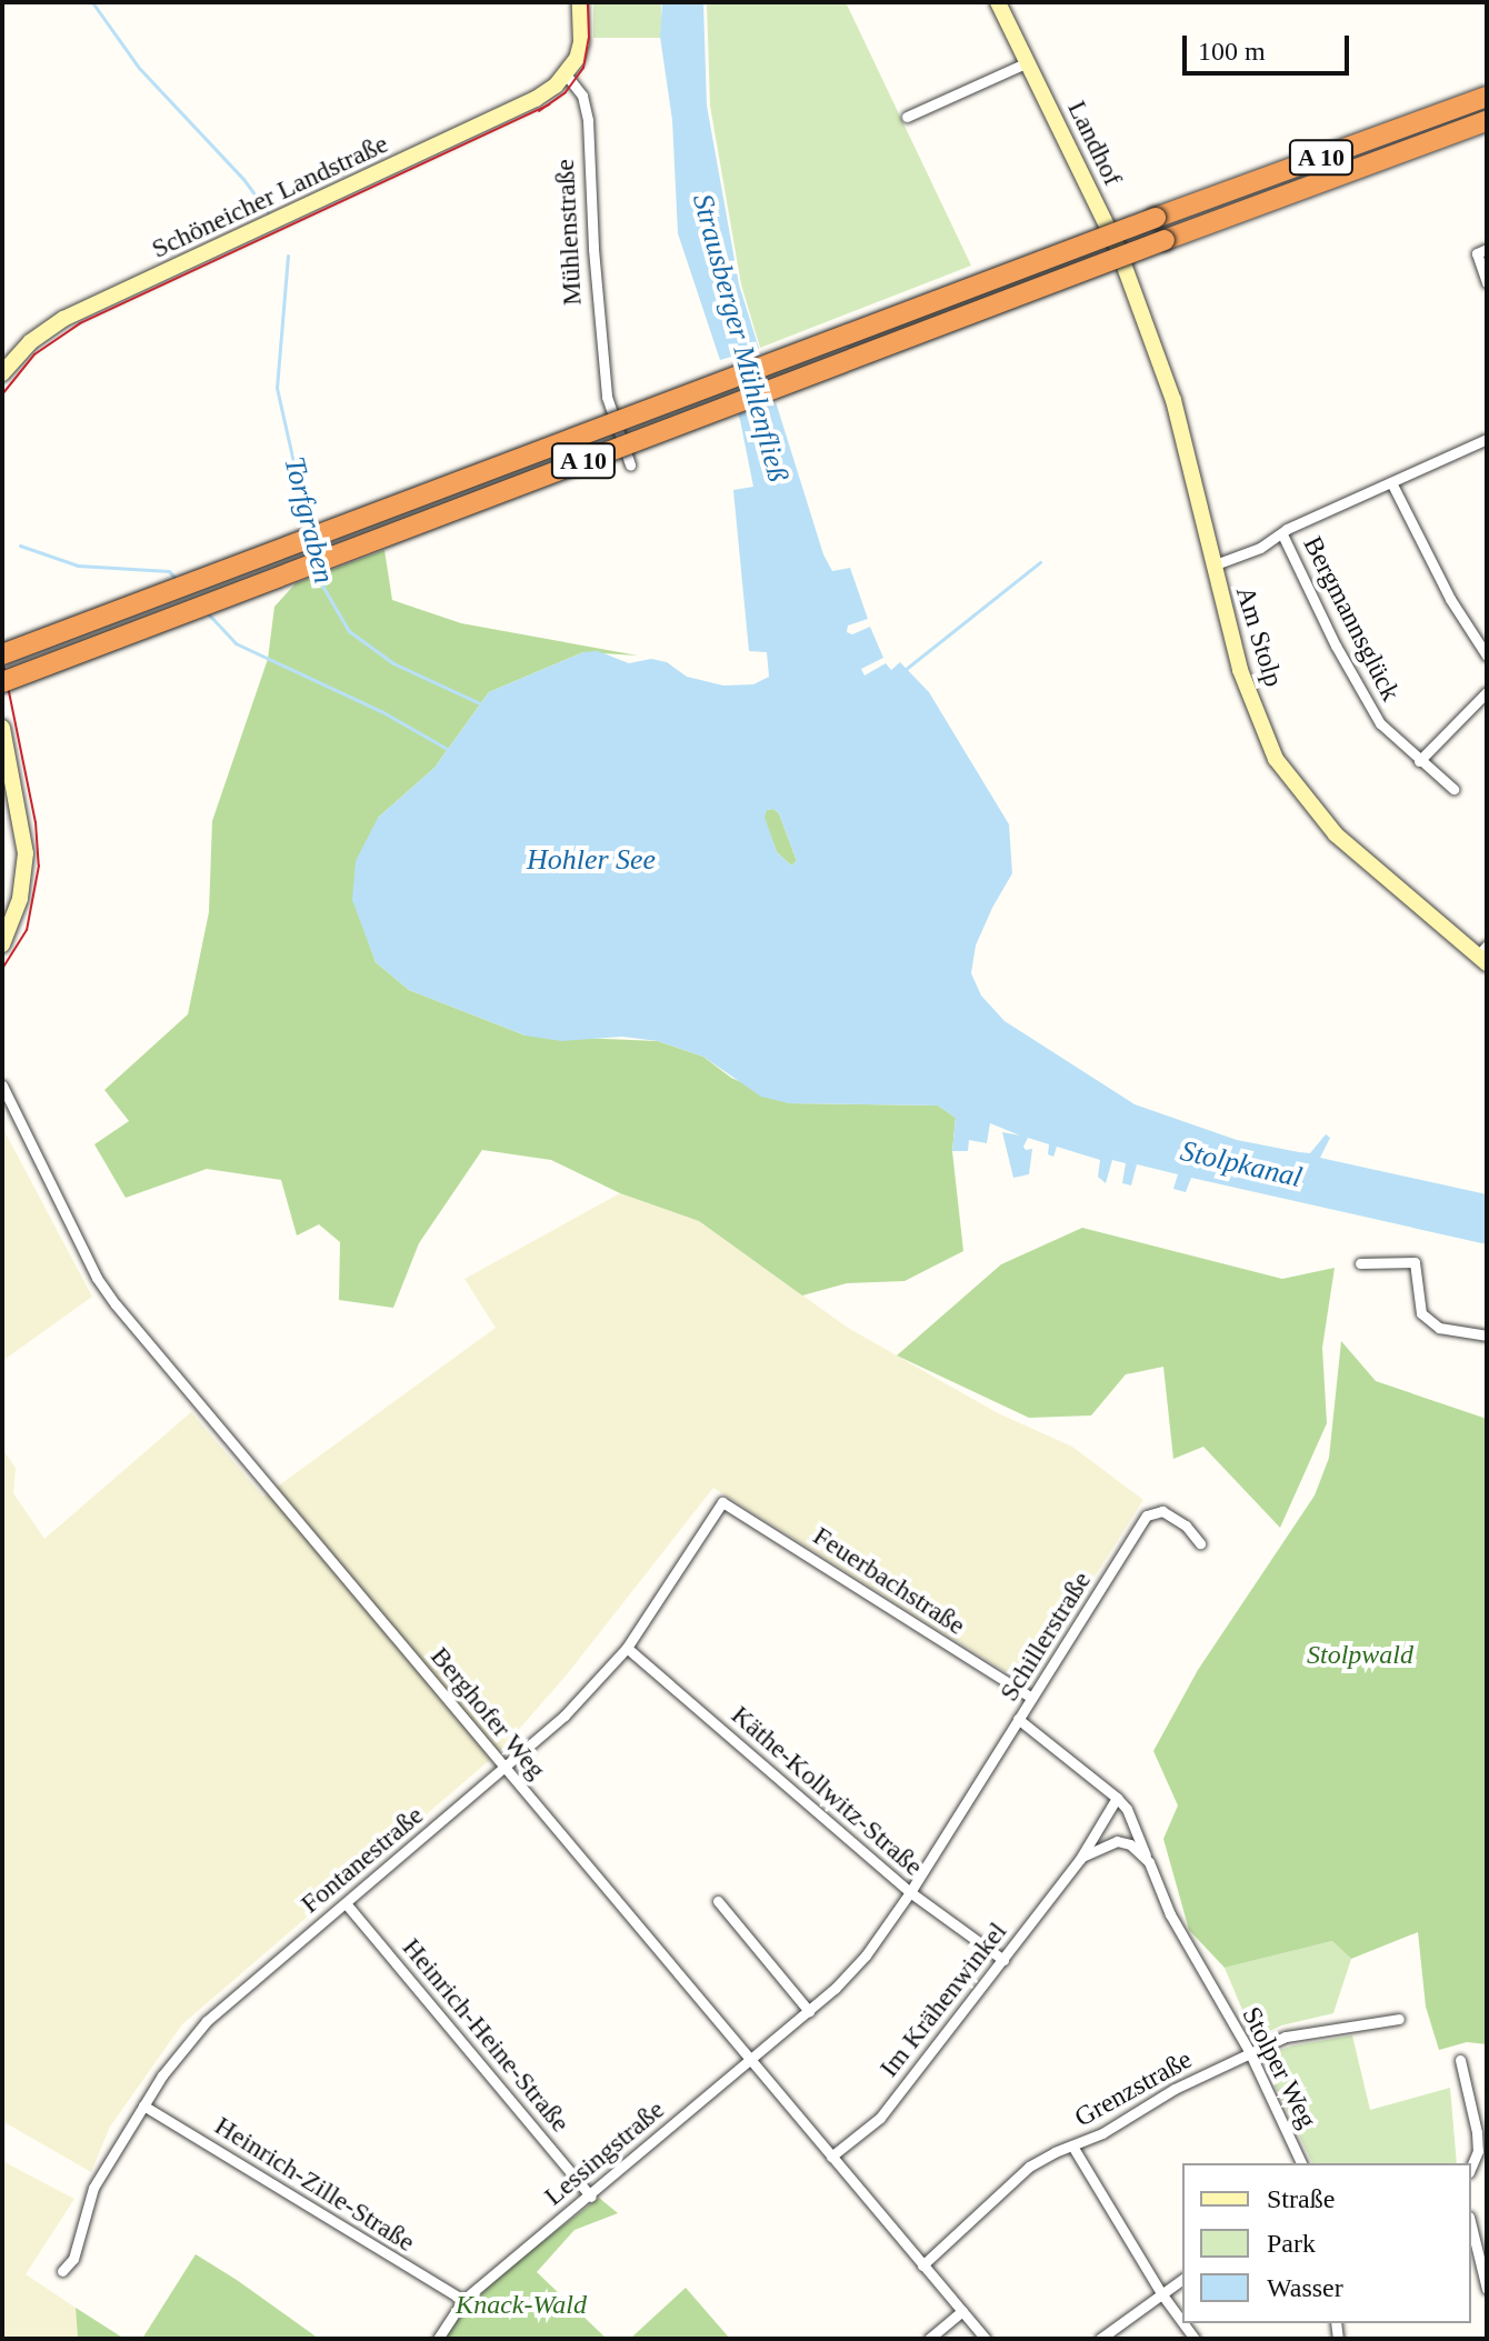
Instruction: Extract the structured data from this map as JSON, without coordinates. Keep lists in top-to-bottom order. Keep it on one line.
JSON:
{"streets":{"highway":["A 10"],"main road":["Landhof","Schöneicher Landstraße","Am Stolp"],"street":["Mühlenstraße","Bergmannsglück","Feuerbachstraße","Schillerstraße","Berghofer Weg","Käthe-Kollwitz-Straße","Fontanestraße","Im Krähenwinkel","Heinrich-Heine-Straße","Stolper Weg","Grenzstraße","Lessingstraße","Heinrich-Zille-Straße"]},"crossings":[["Landhof","Am Stolp"],["Schöneicher Landstraße","Mühlenstraße"],["Bergmannsglück","Am Stolp"],["Feuerbachstraße","Schillerstraße"],["Feuerbachstraße","Fontanestraße"],["Schillerstraße","Im Krähenwinkel"],["Schillerstraße","Lessingstraße"],["Berghofer Weg","Fontanestraße"],["Berghofer Weg","Im Krähenwinkel"],["Berghofer Weg","Grenzstraße"],["Berghofer Weg","Lessingstraße"],["Käthe-Kollwitz-Straße","Fontanestraße"],["Käthe-Kollwitz-Straße","Im Krähenwinkel"],["Käthe-Kollwitz-Straße","Lessingstraße"],["Fontanestraße","Heinrich-Heine-Straße"],["Fontanestraße","Heinrich-Zille-Straße"],["Heinrich-Heine-Straße","Lessingstraße"],["Stolper Weg","Grenzstraße"],["Lessingstraße","Heinrich-Zille-Straße"]],"water":["Strausberger Mühlenfließ","Torfgraben","Hohler See","Stolpkanal"],"parks":["Stolpwald","Knack-Wald"],"legend":["Straße","Park","Wasser"],"scale_bar":"100 m"}
